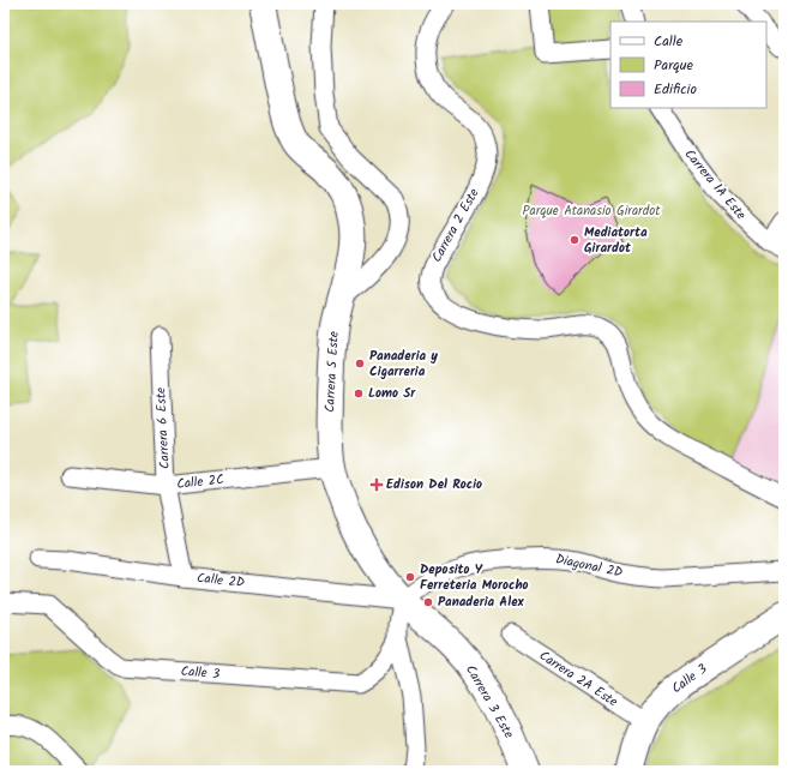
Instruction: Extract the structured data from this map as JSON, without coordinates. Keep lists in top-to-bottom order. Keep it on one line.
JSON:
{"streets":{"street":["Carrera 1A Este","Carrera 2 Este","Carrera 5 Este","Carrera 6 Este","Calle 2C","Diagonal 2D","Calle 2D","Calle 3","Carrera 2A Este","Carrera 3 Este"]},"crossings":[["Carrera 5 Este","Calle 2C"],["Carrera 5 Este","Diagonal 2D"],["Carrera 5 Este","Calle 2D"],["Carrera 5 Este","Carrera 3 Este"],["Carrera 6 Este","Calle 2C"],["Carrera 6 Este","Calle 2D"],["Diagonal 2D","Calle 2D"],["Diagonal 2D","Carrera 3 Este"],["Calle 2D","Carrera 3 Este"],["Calle 3","Carrera 2A Este"]],"parks":["Parque Atanasio Girardot"],"places":{"other":["Mediatorta Girardot","Panaderia y Cigarreria","Lomo Sr","Deposito Y Ferreteria Morocho","Panaderia Alex"],"health":["Edison Del Rocio"]},"legend":["Calle","Parque","Edificio"]}
